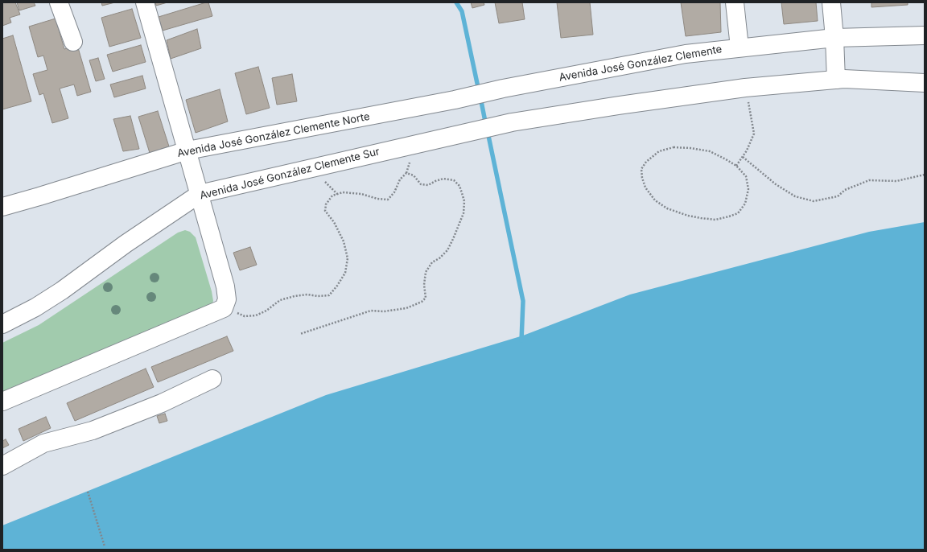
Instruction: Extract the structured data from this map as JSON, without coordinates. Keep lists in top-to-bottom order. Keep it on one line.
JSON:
{"streets":{"main road":["Avenida José González Clemente","Avenida José González Clemente Norte","Avenida José González Clemente Sur"]},"crossings":[["Avenida José González Clemente","Avenida José González Clemente Norte"]]}
